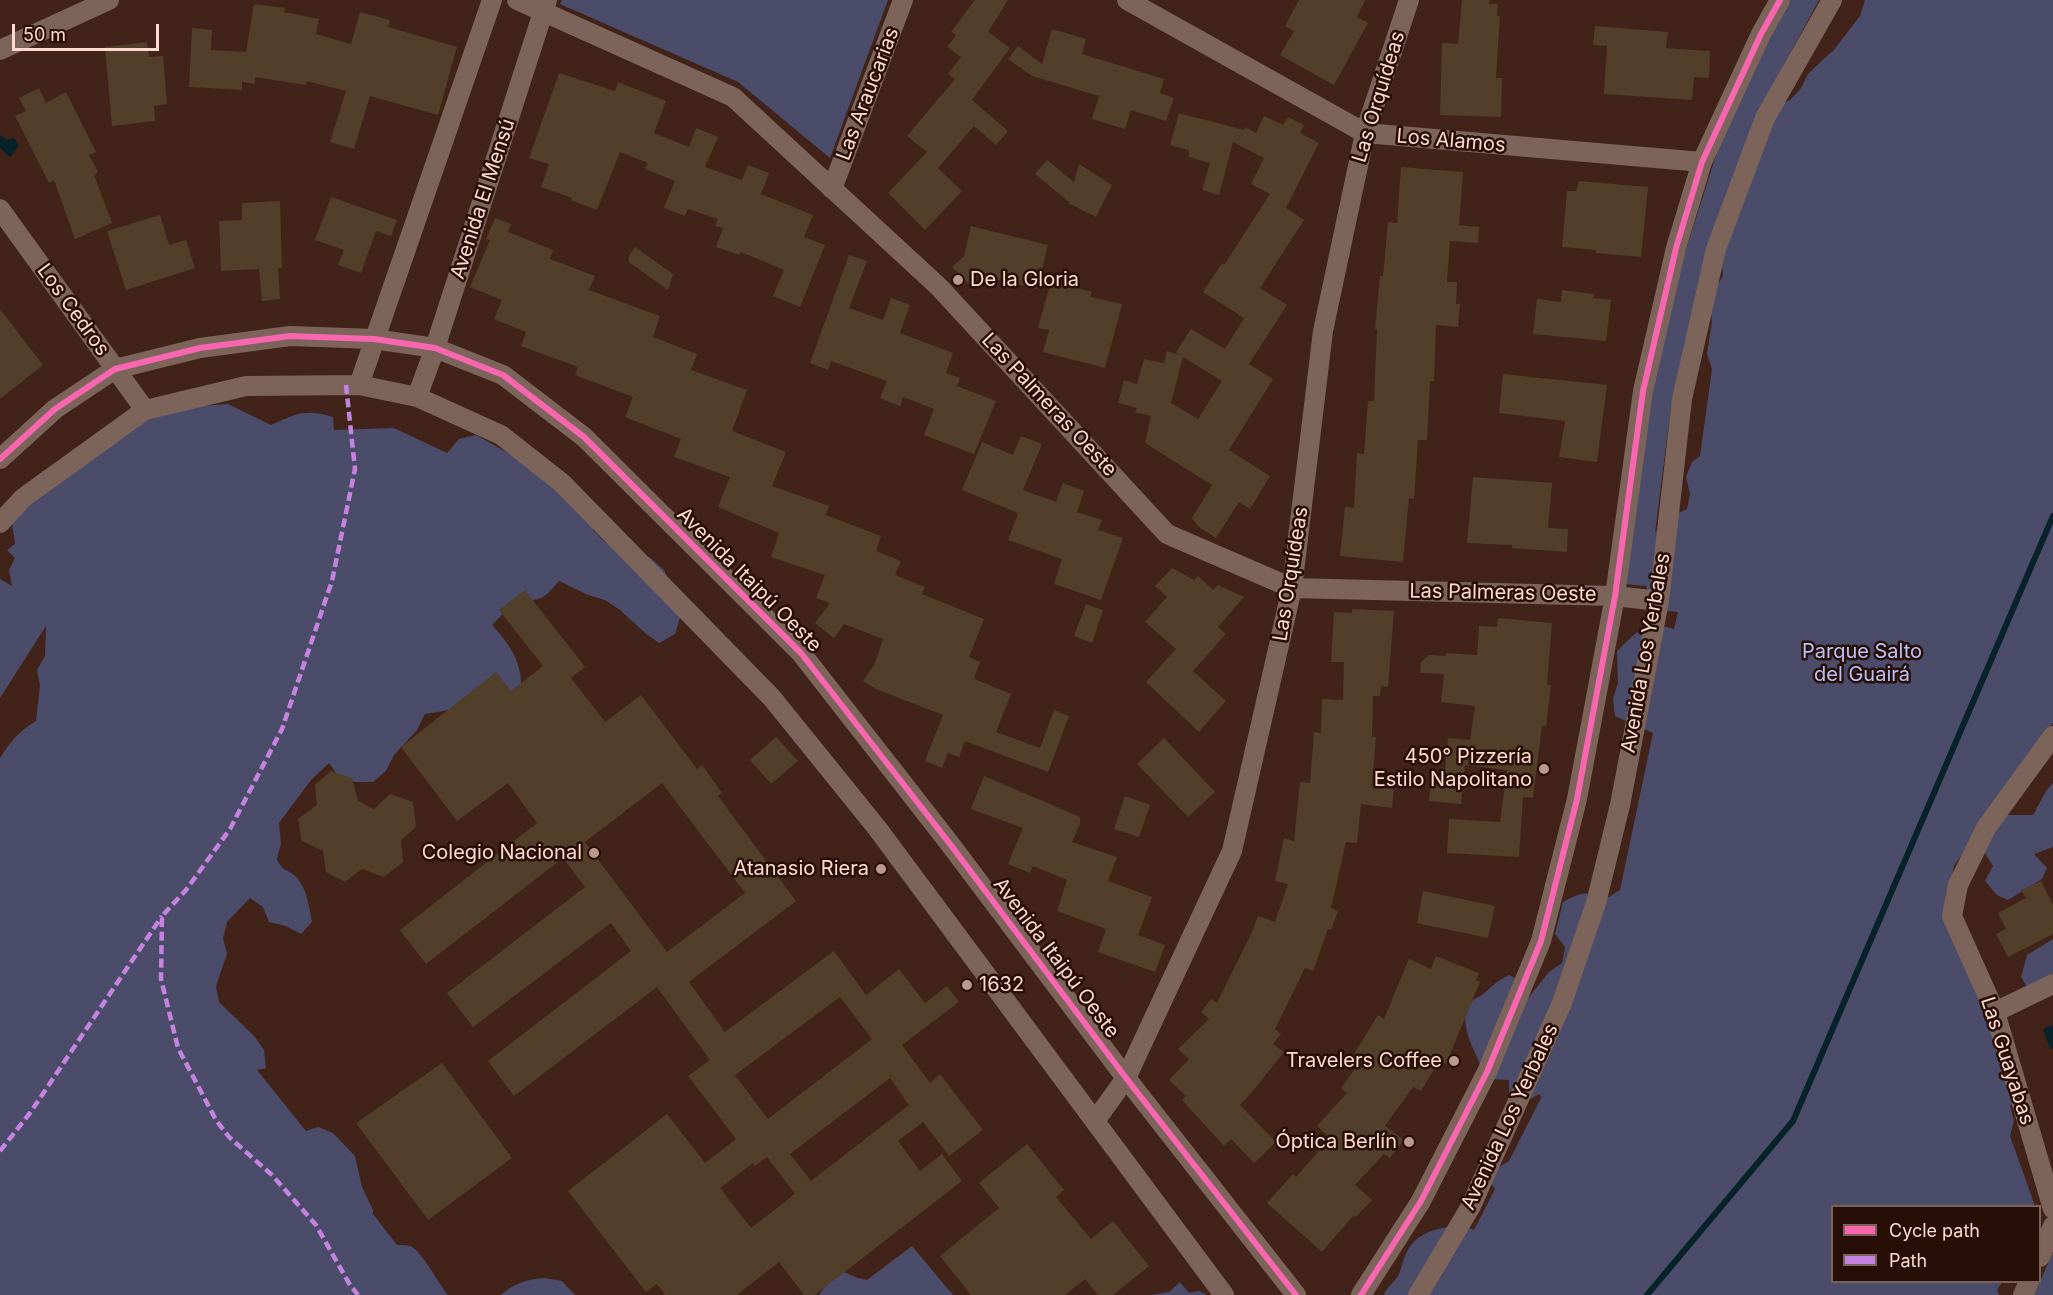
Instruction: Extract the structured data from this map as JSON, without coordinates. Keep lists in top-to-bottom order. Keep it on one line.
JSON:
{"streets":{"street":["Las Araucarias","Las Orquídeas","Los Alamos","Avenida El Mensú","Los Cedros","Las Palmeras Oeste","Avenida Itaipú Oeste","Avenida Los Yerbales","Las Guayabas"]},"crossings":[["Las Araucarias","Las Palmeras Oeste"],["Las Orquídeas","Los Alamos"],["Las Orquídeas","Las Palmeras Oeste"],["Las Orquídeas","Avenida Itaipú Oeste"],["Avenida El Mensú","Las Palmeras Oeste"],["Avenida El Mensú","Avenida Itaipú Oeste"],["Los Cedros","Avenida Itaipú Oeste"],["Las Palmeras Oeste","Avenida Los Yerbales"]],"parks":["Parque Salto del Guairá"],"places":["De la Gloria","450° Pizzería Estilo Napolitano","Colegio Nacional","Atanasio Riera","1632","Travelers Coffee","Óptica Berlín"],"legend":["Cycle path","Path"],"scale_bar":"50 m"}
